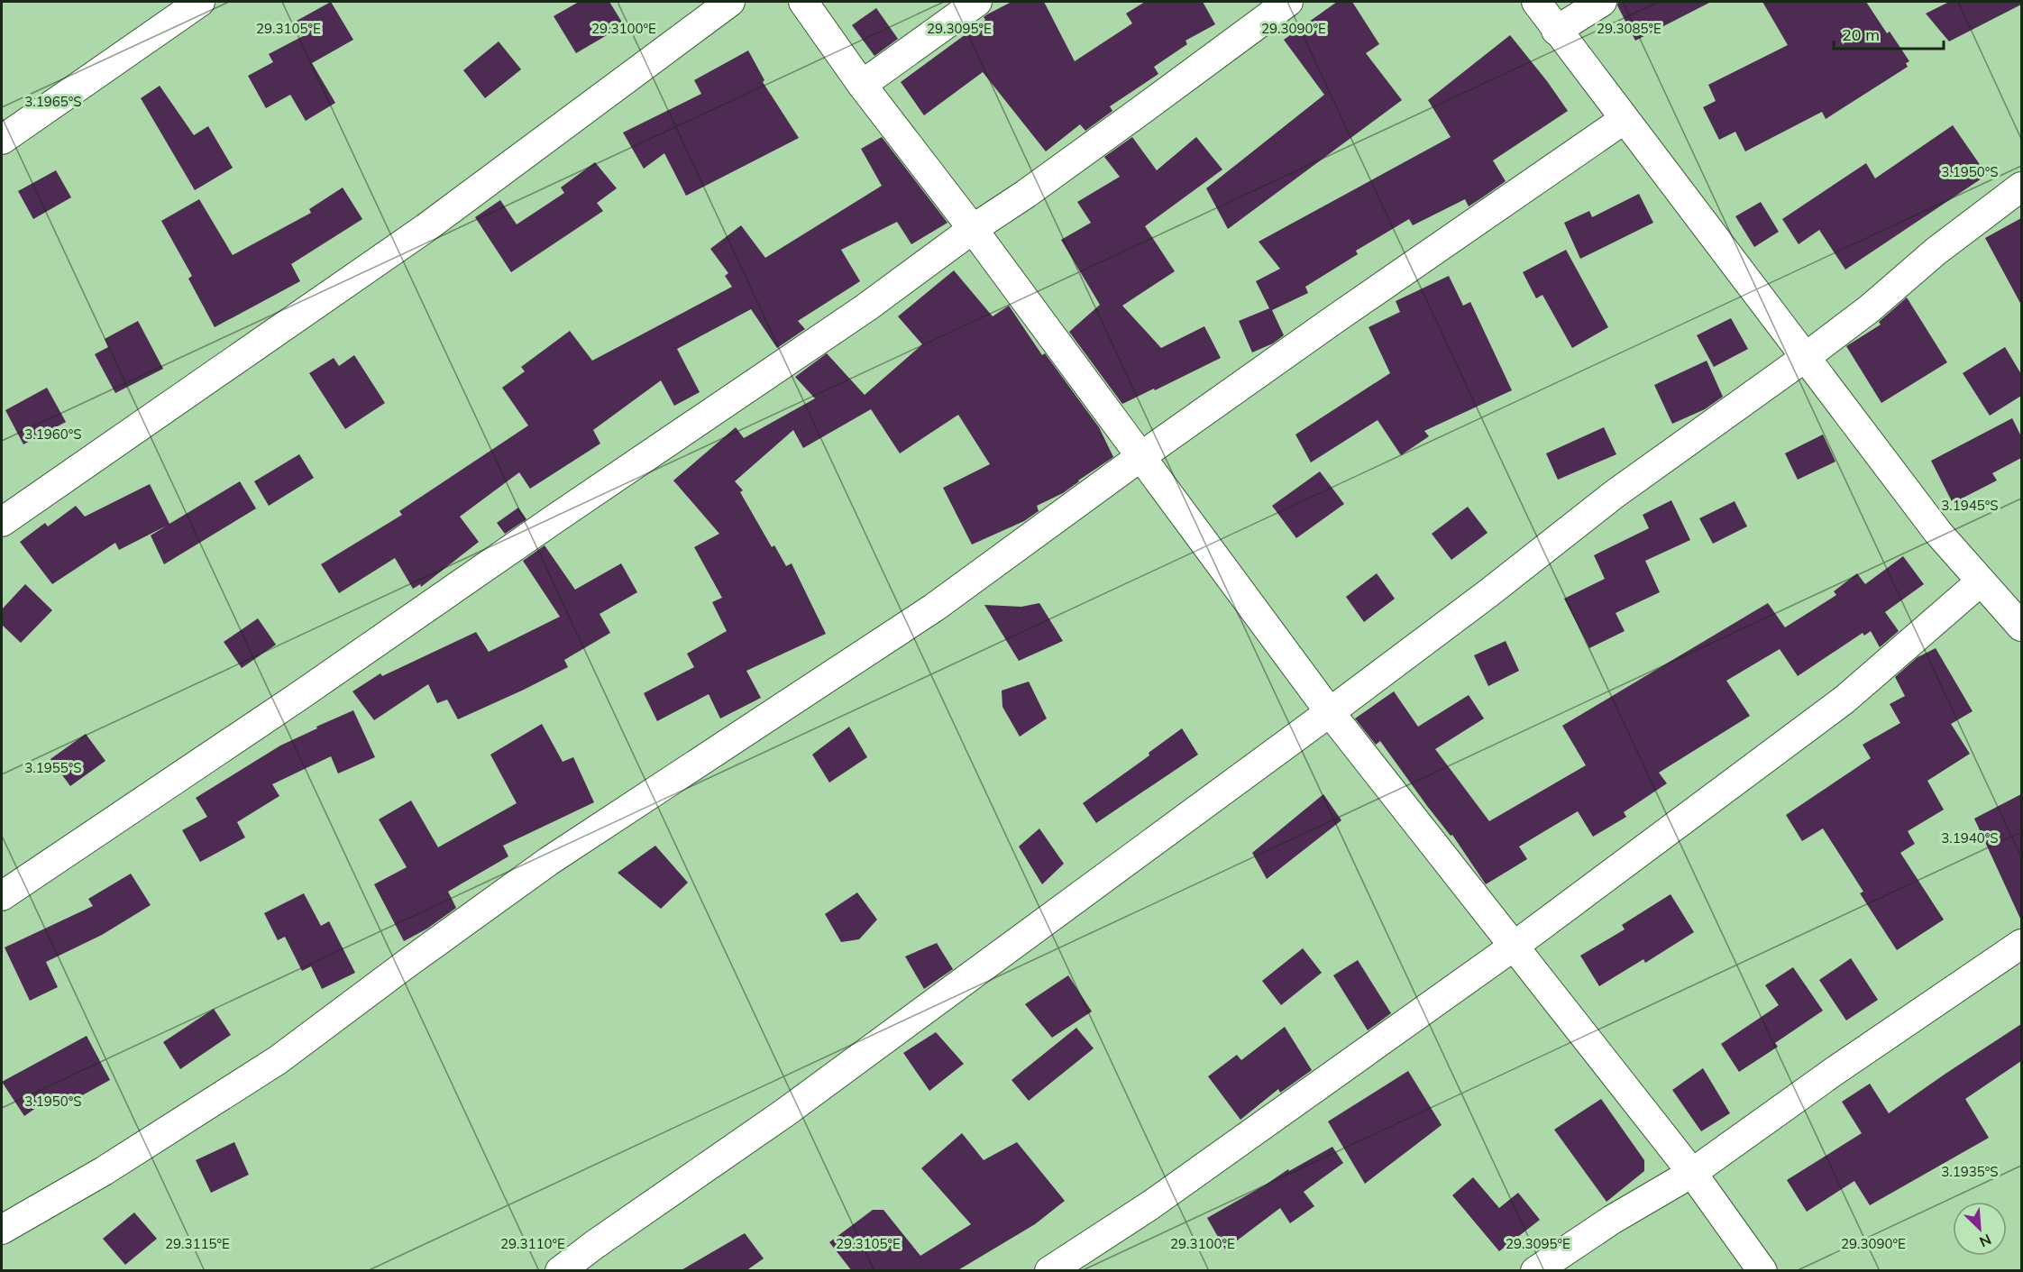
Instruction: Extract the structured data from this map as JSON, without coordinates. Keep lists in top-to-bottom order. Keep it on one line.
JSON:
{"scale_bar":"20 m","north":"bottom right","coordinates":["29.3105°E","29.3100°E","29.3095°E","29.3090°E","29.3085°E","3.1965°S","3.1950°S","3.1960°S","3.1945°S","3.1955°S","3.1940°S","3.1935°S","29.3115°E","29.3110°E"]}
